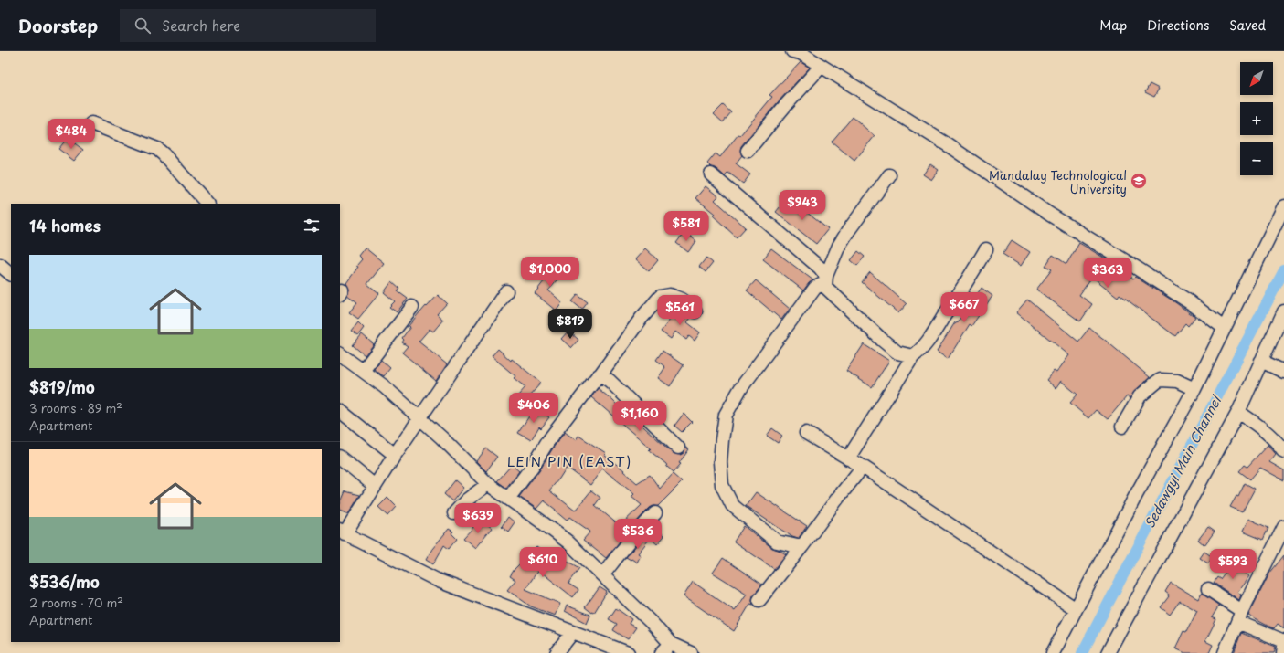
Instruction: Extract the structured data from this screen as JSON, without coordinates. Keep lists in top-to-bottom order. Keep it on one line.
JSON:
{"districts":["LEIN PIN (EAST)"],"water":["Sedawgyi Main Channel"],"places":{"school or university":["Mandalay Technological University"]},"north":"bottom left","page":{"header":"Doorstep","search":"Search here","nav":["Map","Directions","Saved"],"map_buttons":["+","−"],"price":["$484","$943","$581","$1,000","$363","$667","$561","$819","$406","$1,160","$639","$536","$610","$593"],"heading":"14 homes","list":[{"name":"$819/mo","note":"3 rooms · 89 m² · Apartment"},{"name":"$536/mo","note":"2 rooms · 70 m² · Apartment"}]}}
